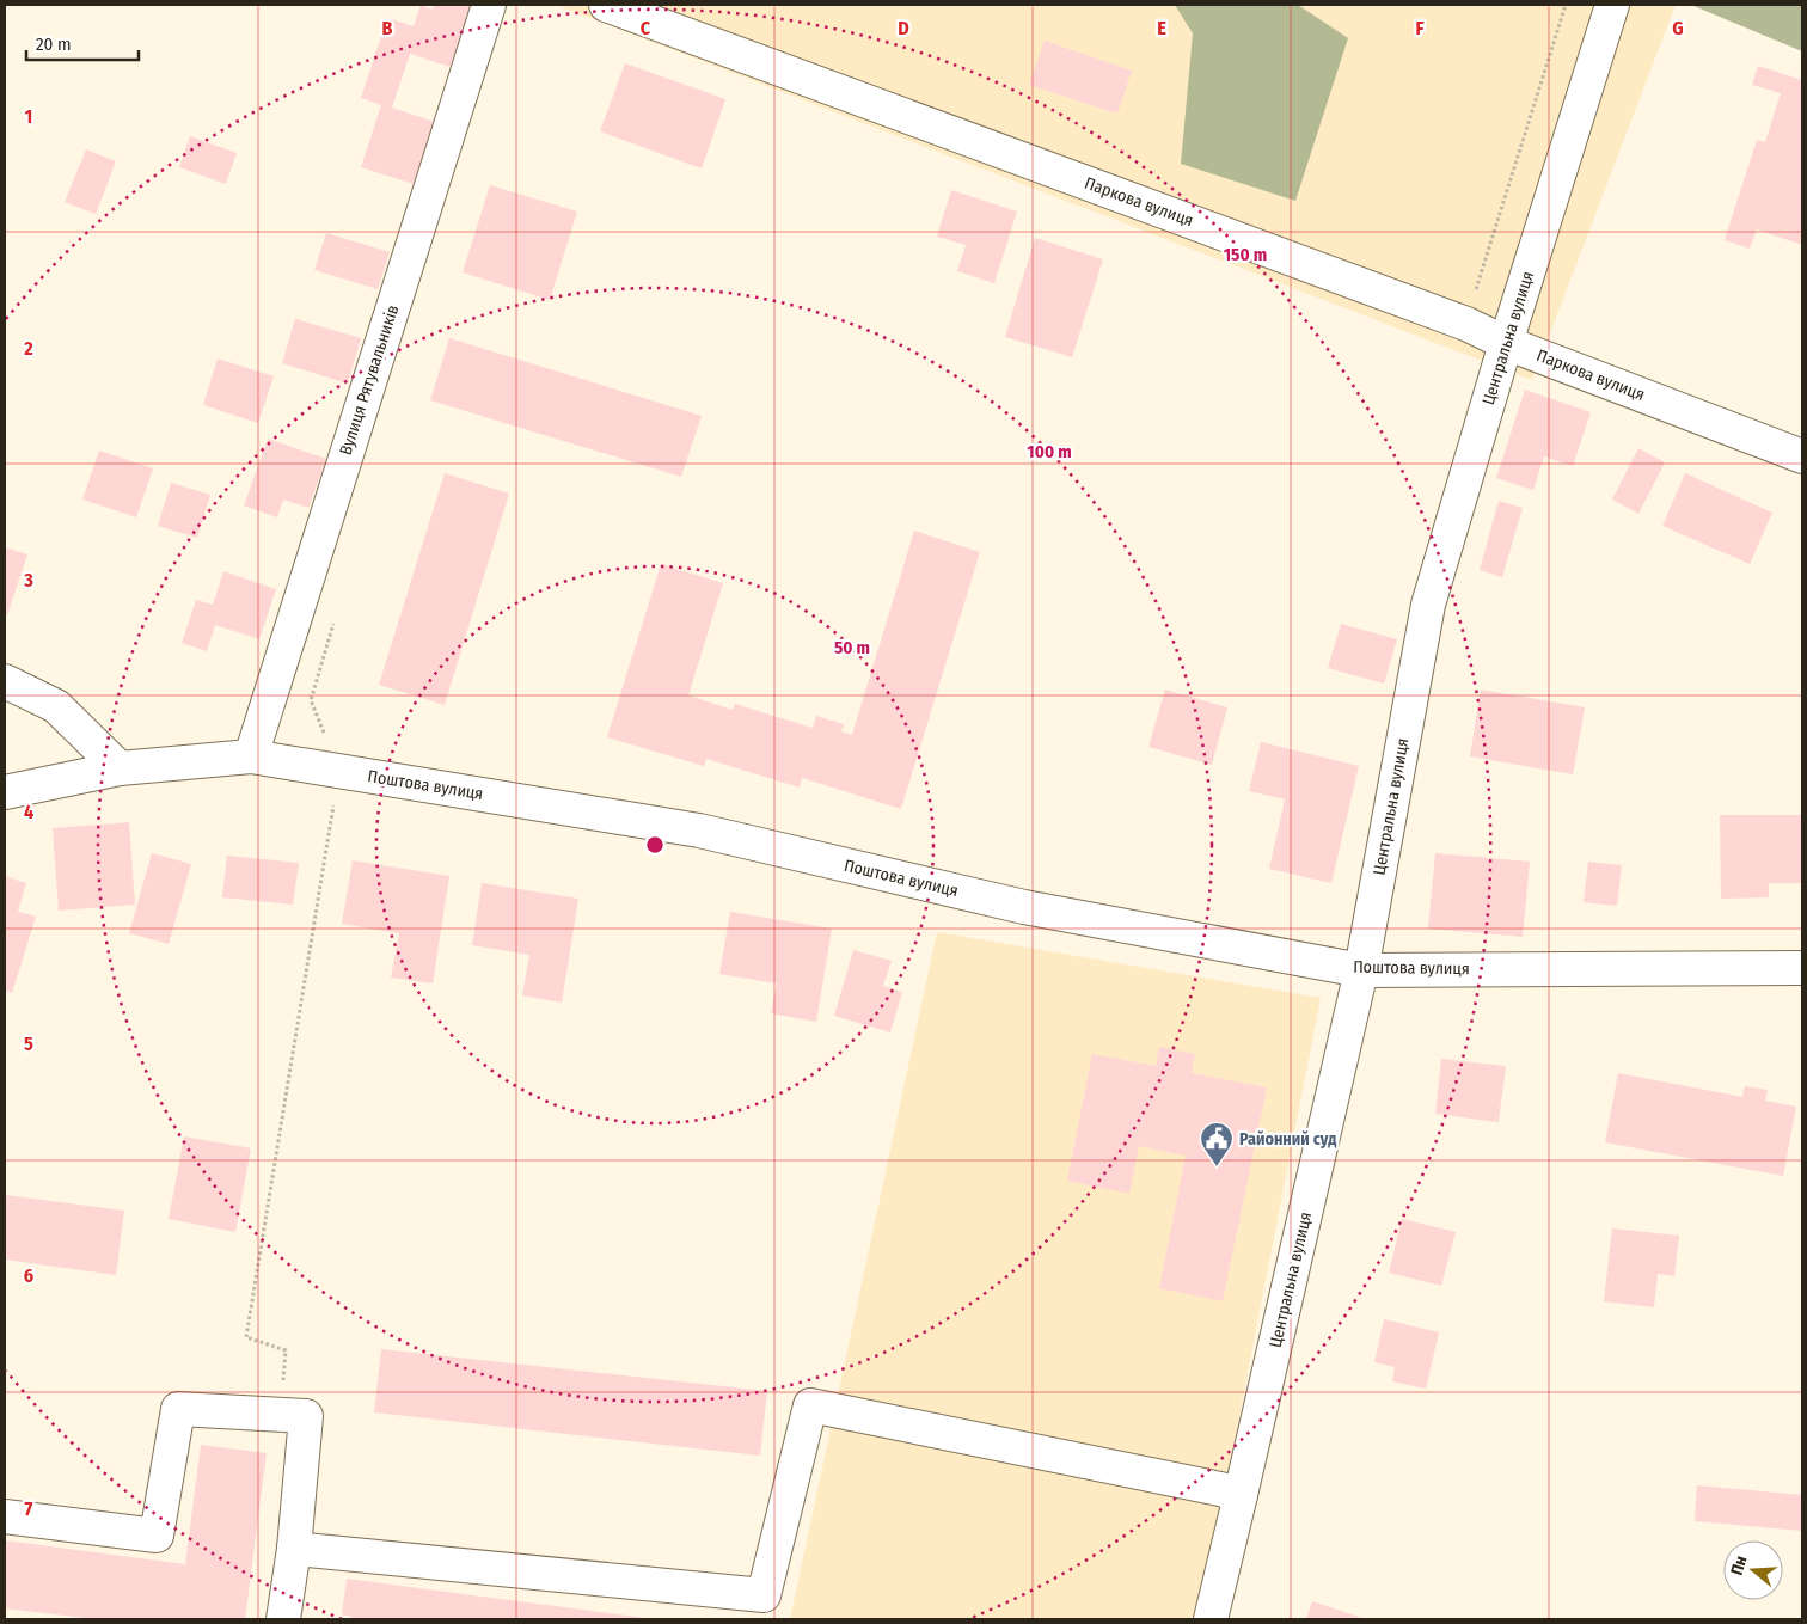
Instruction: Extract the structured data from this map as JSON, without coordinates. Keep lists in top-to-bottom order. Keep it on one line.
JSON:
{"streets":{"street":["Паркова вулиця","Центральна вулиця","Вулиця Рятувальників","Поштова вулиця"]},"crossings":[["Паркова вулиця","Центральна вулиця"],["Центральна вулиця","Поштова вулиця"],["Вулиця Рятувальників","Поштова вулиця"]],"places":{"public building":["Районний суд"]},"scale_bar":"20 m","north":"left","grid":{"columns":["B","C","D","E","F","G"],"rows":["1","2","3","4","5","6","7"]},"rings":["150 m","100 m","50 m"]}
